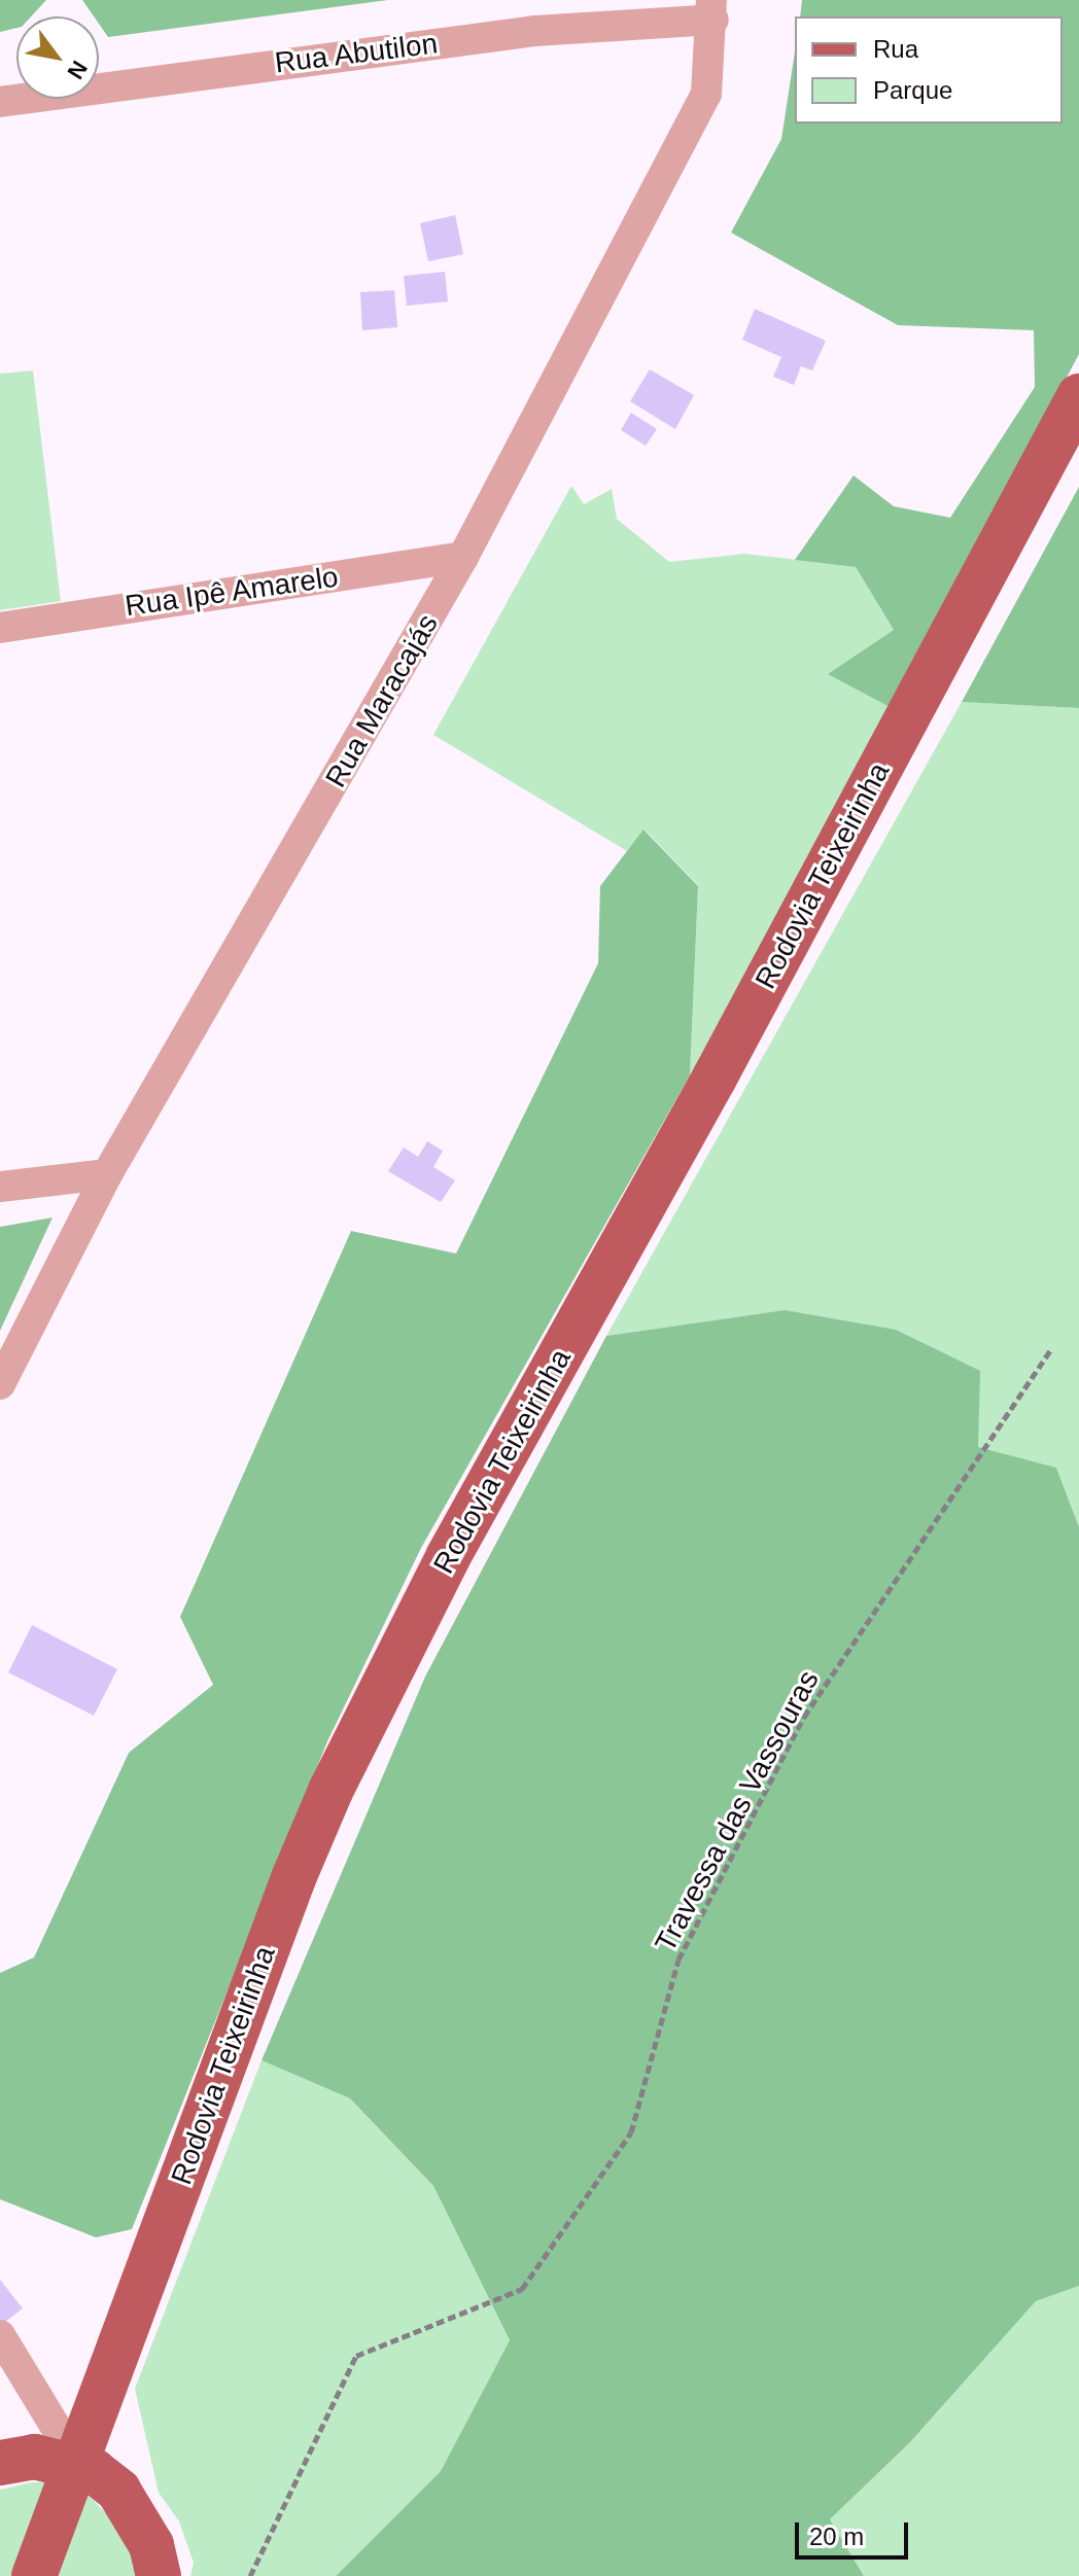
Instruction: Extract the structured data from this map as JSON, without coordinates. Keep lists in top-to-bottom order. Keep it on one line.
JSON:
{"streets":{"main road":["Rodovia Teixeirinha"],"street":["Rua Abutilon","Rua Ipê Amarelo","Rua Maracajás"],"path":["Travessa das Vassouras"]},"crossings":[["Rua Abutilon","Rua Maracajás"],["Rua Ipê Amarelo","Rua Maracajás"]],"legend":["Rua","Parque"],"scale_bar":"20 m","north":"bottom right"}
